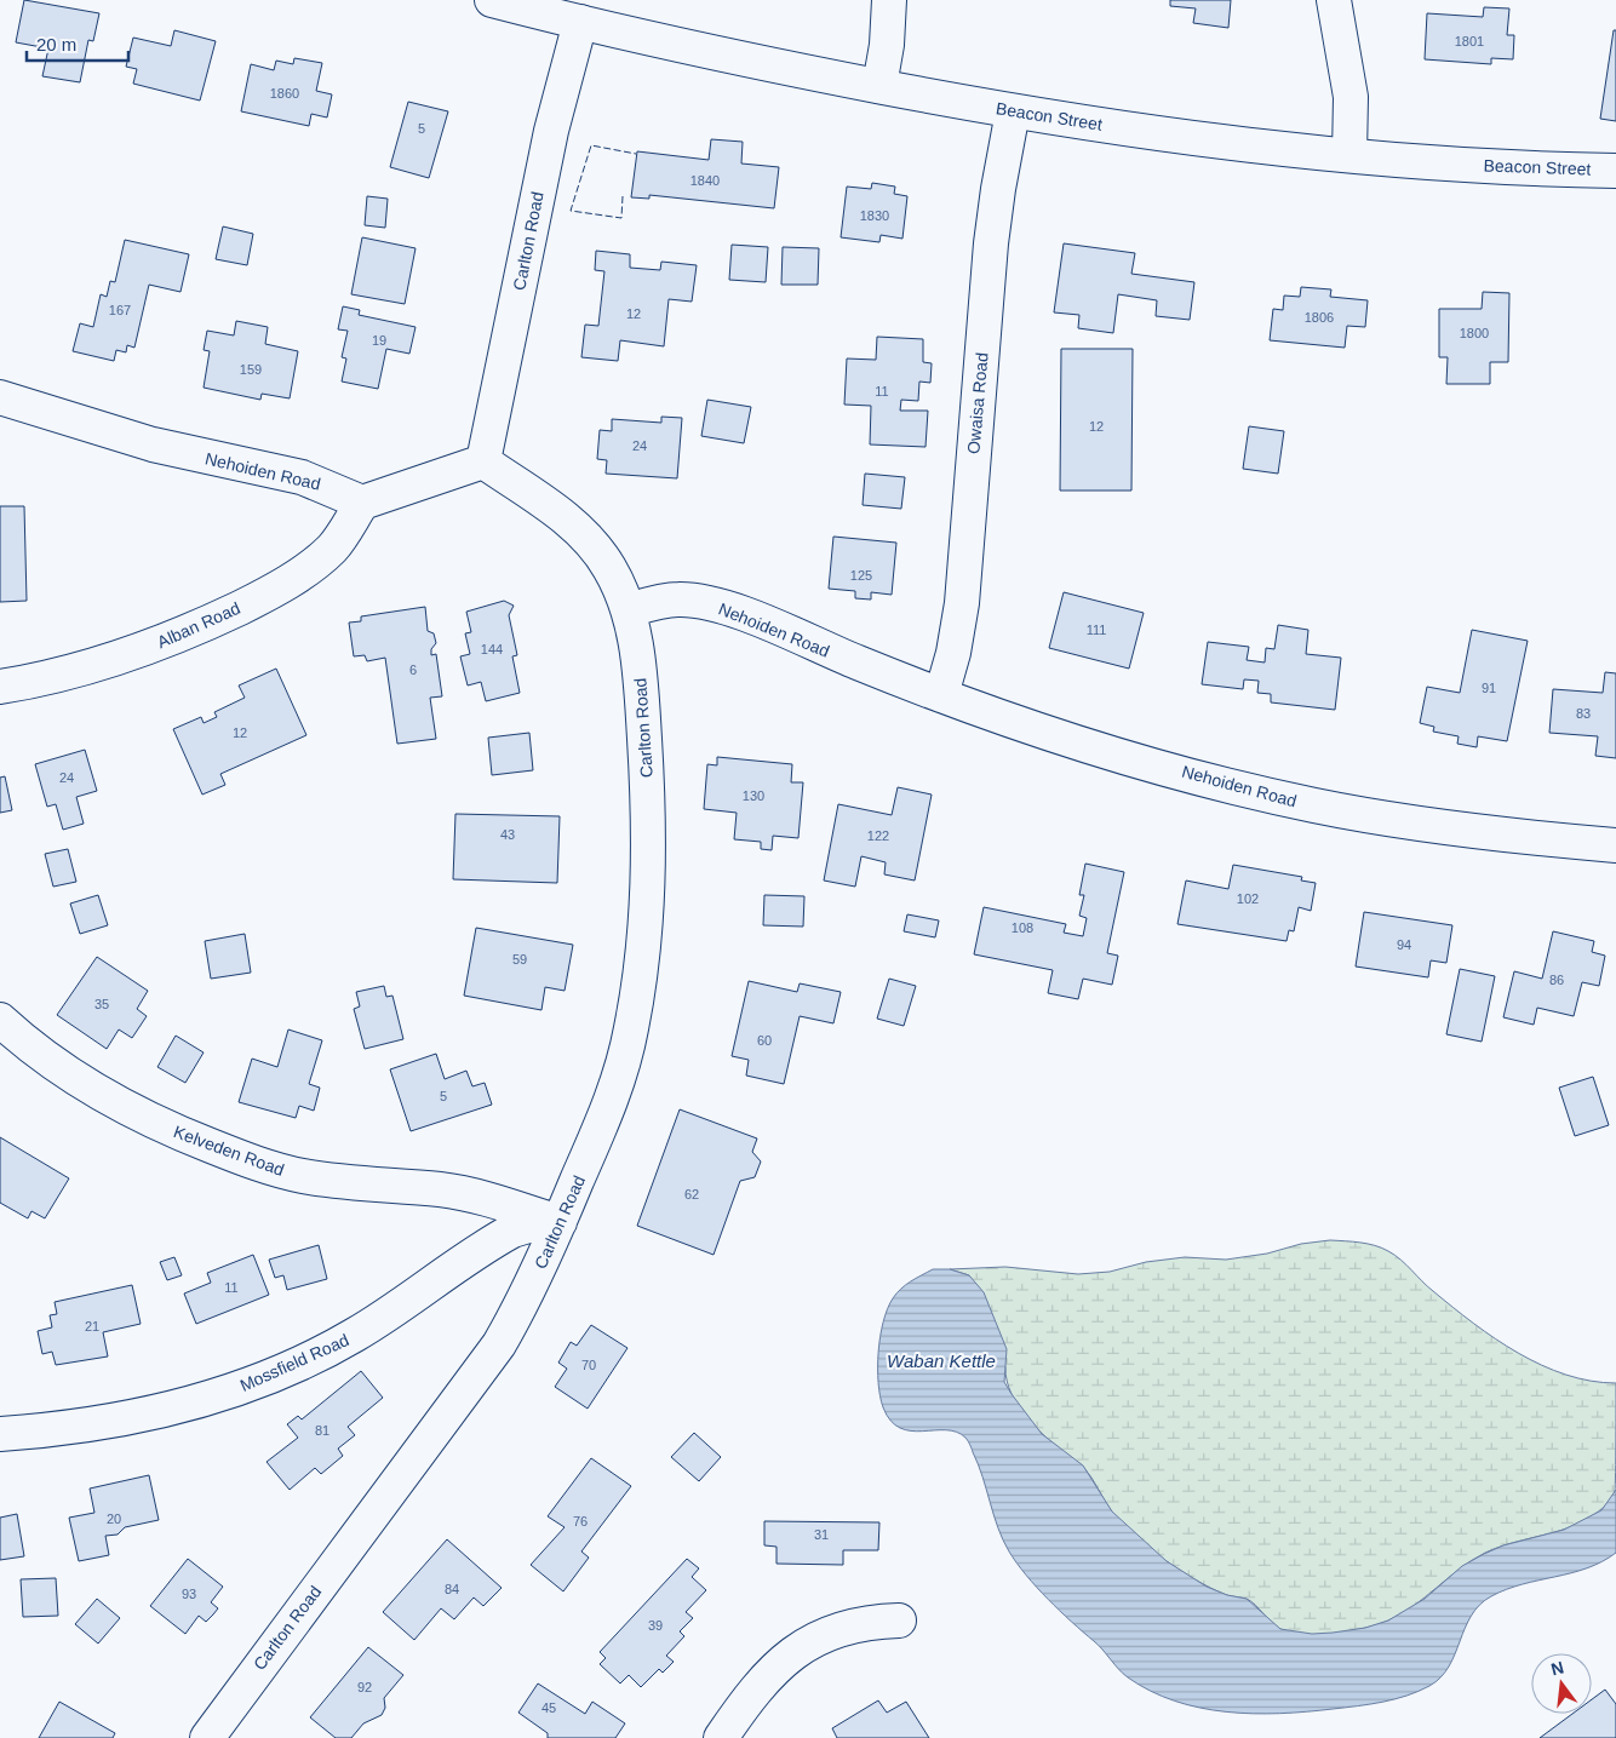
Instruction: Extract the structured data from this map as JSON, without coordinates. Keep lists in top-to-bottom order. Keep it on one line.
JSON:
{"streets":{"street":["Beacon Street","Carlton Road","Owaisa Road","Nehoiden Road","Alban Road","Kelveden Road","Mossfield Road"]},"crossings":[["Beacon Street","Carlton Road"],["Beacon Street","Owaisa Road"],["Carlton Road","Nehoiden Road"],["Carlton Road","Kelveden Road"],["Carlton Road","Mossfield Road"],["Owaisa Road","Nehoiden Road"],["Nehoiden Road","Alban Road"],["Kelveden Road","Mossfield Road"]],"water":["Waban Kettle"],"house_numbers":["1801","1860","5","1840","1830","167","12","1806","1800","19","159","11","12","24","125","111","144","6","91","83","12","24","130","43","122","102","108","94","59","86","35","60","5","62","11","21","70","81","20","76","31","84","93","39","92","45"],"scale_bar":"20 m","north":"top"}
